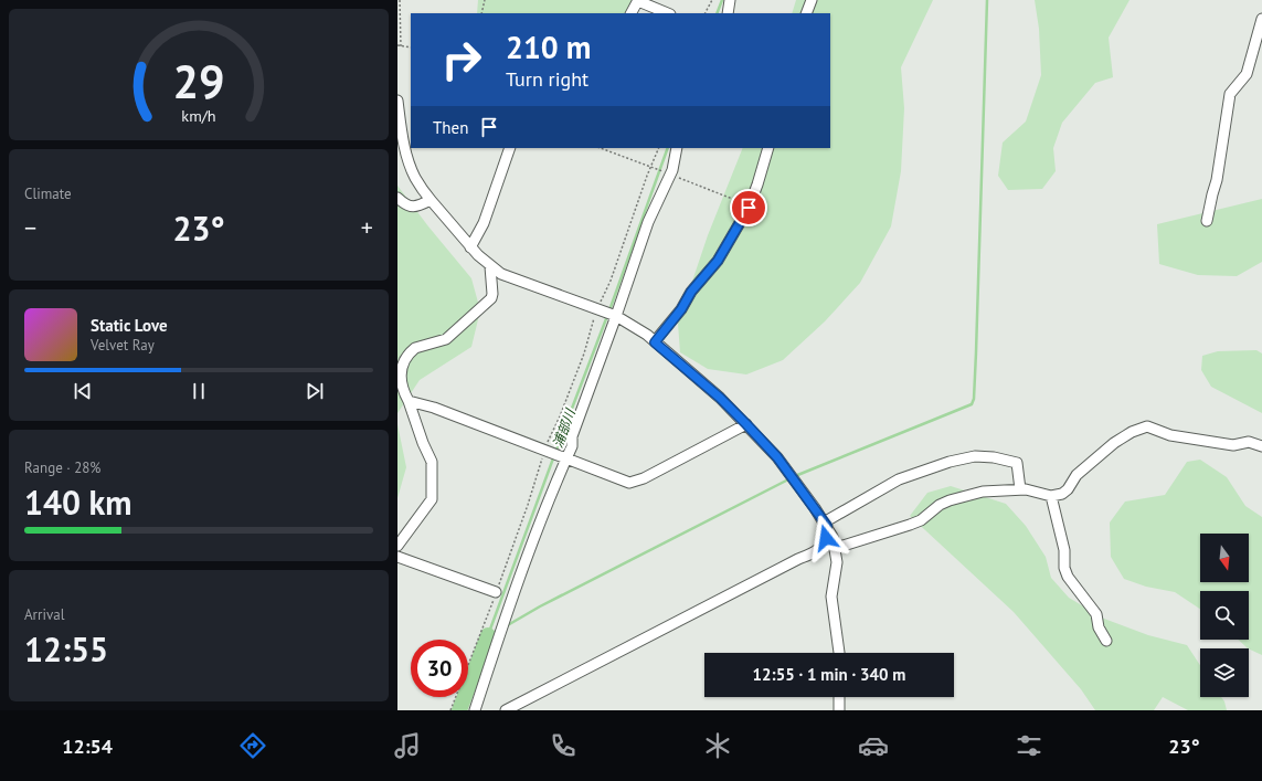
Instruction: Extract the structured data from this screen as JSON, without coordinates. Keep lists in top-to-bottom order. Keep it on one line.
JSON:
{"water":["浦部川"],"north":"bottom","page":{"turn":["210 m","Turn right"],"then":"Then","tile":["Climate",["Range · 28%","140 km"],["Arrival","12:55"]],"heat":["−","23°","+"],"song":["Static Love","Velvet Ray"],"limit":"30","trip":"12:55 · 1 min · 340 m","tabs":["12:54","23°"],"gauge":["29","km/h"]}}
